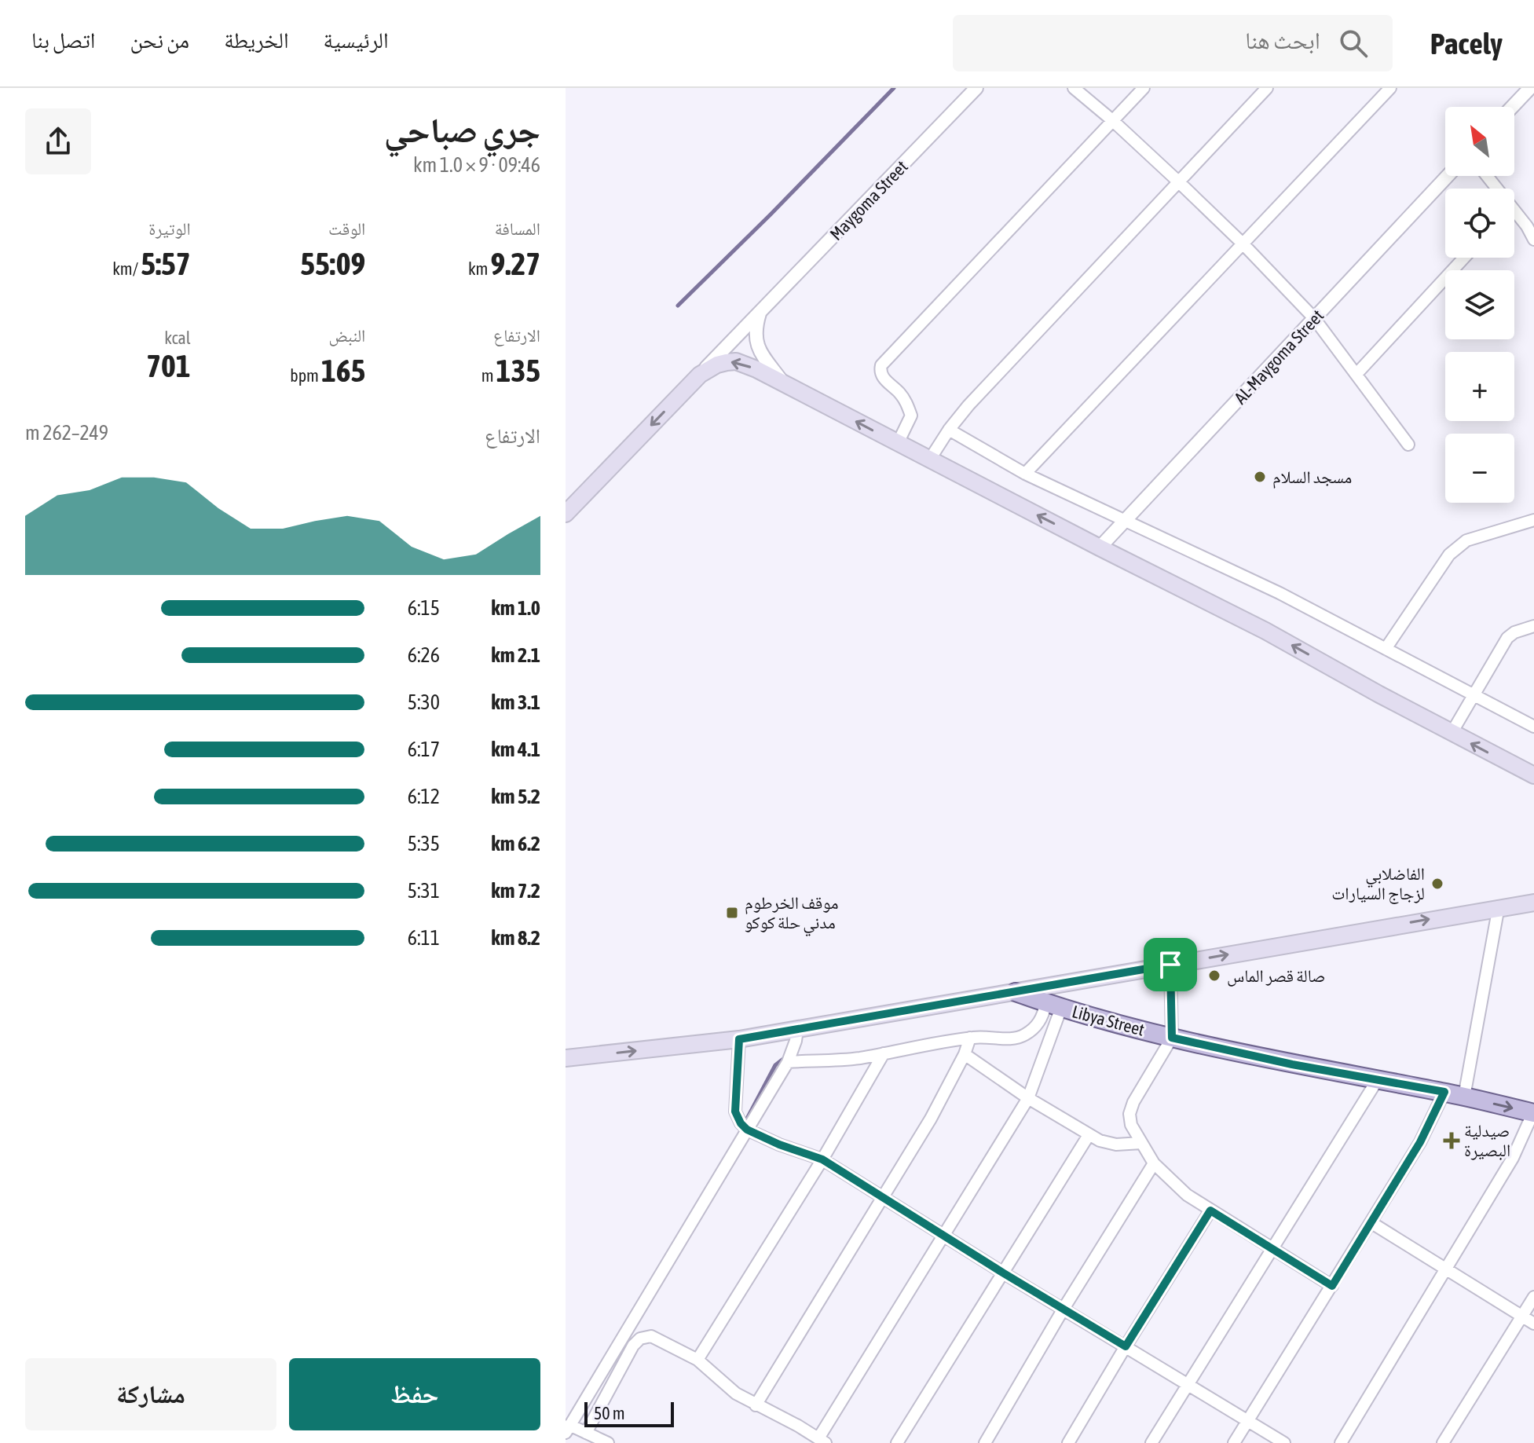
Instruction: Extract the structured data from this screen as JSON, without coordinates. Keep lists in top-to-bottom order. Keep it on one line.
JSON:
{"streets":{"main road":["Libya Street"],"street":["Maygoma Street","AL-Maygoma Street"]},"places":{"other":["مسجد السلام","الفاضلابي لزجاج السيارات","صالة قصر الماس"],"transit":["موقف الخرطوم مدني حلة كوكو"],"health":["صيدلية البصيرة"]},"scale_bar":"50 m","north":"top left","page":{"header":"Pacely","search":"ابحث هنا","nav":["الرئيسية","الخريطة","من نحن","اتصل بنا"],"heading":["جري صباحي","09:46 · 9 × 1.0 km"],"map_buttons":["+","−"],"stats":[["المسافة","9.27 km"],["الوقت","55:09"],["الوتيرة","5:57 /km"],["الارتفاع","135 m"],["النبض","165 bpm"],["kcal","701"]],"chart":["الارتفاع","249–262 m"],"list":[{"name":"1.0 km","note":"6:15"},{"name":"2.1 km","note":"6:26"},{"name":"3.1 km","note":"5:30"},{"name":"4.1 km","note":"6:17"},{"name":"5.2 km","note":"6:12"},{"name":"6.2 km","note":"5:35"},{"name":"7.2 km","note":"5:31"},{"name":"8.2 km","note":"6:11"}],"buttons":["حفظ","مشاركة"],"scale":"50 m"}}
